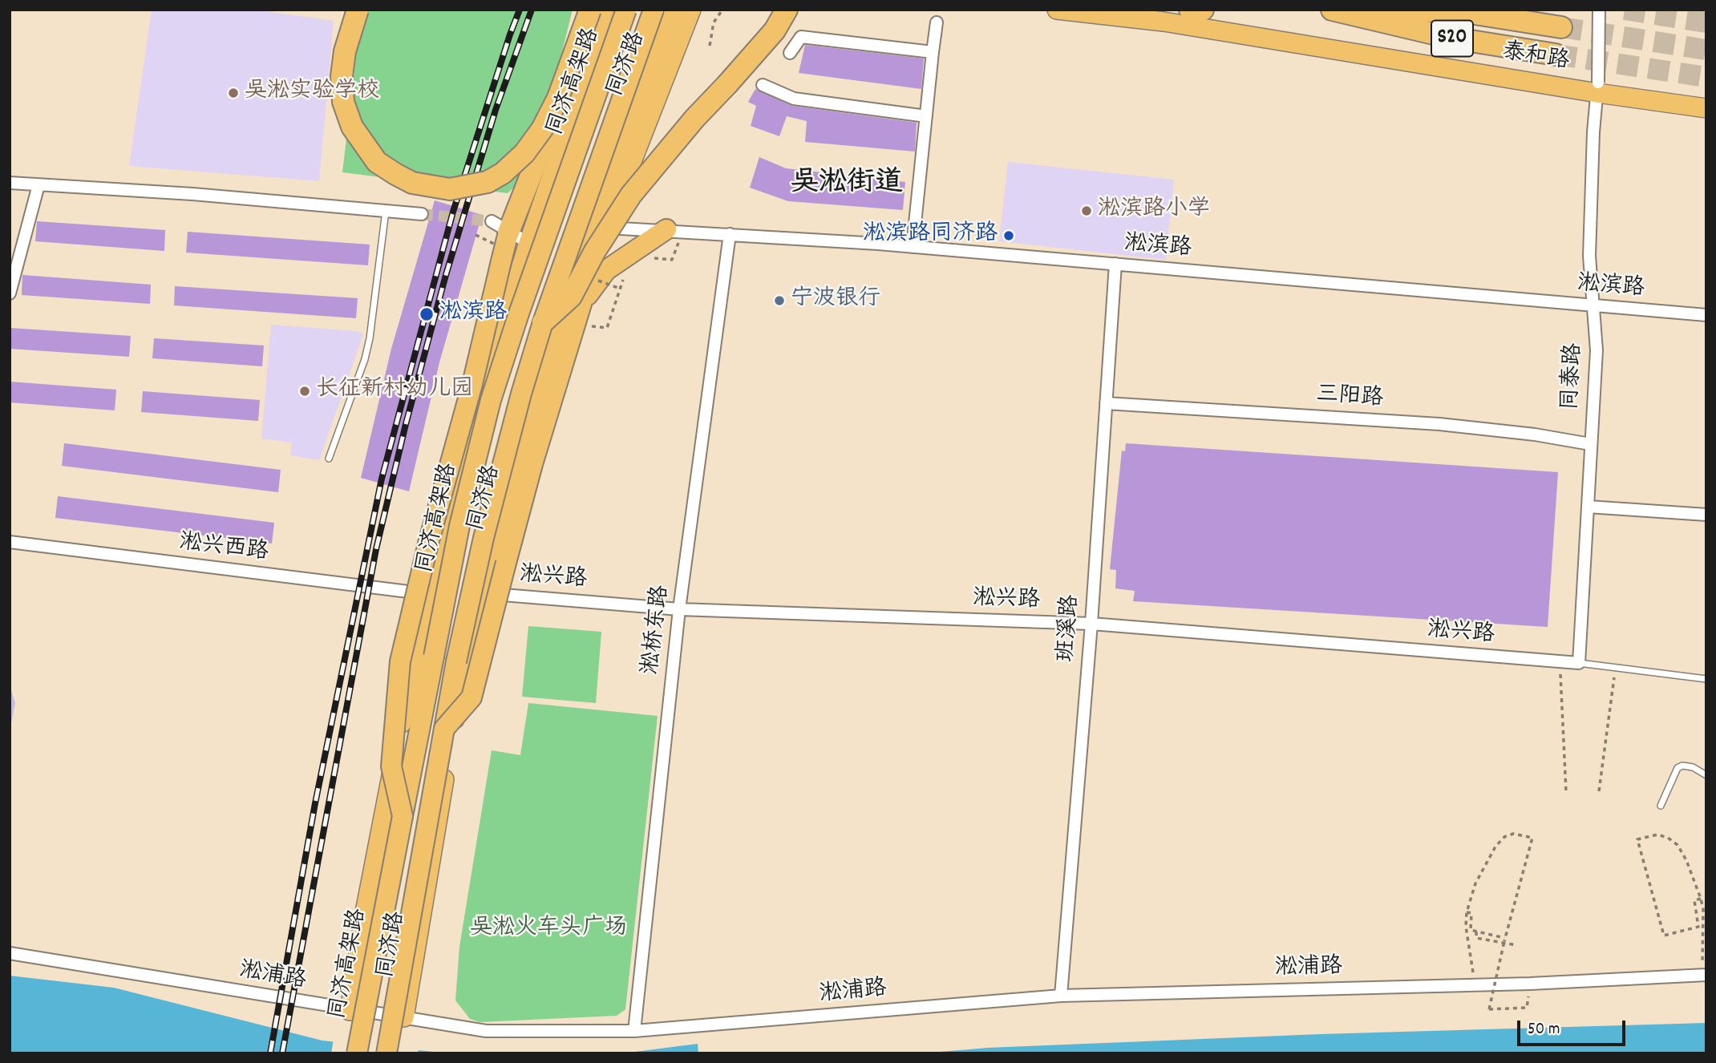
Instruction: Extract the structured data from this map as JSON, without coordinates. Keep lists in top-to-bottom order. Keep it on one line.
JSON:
{"streets":{"highway":["S20","同济高架路"],"main road":["泰和路","同济路"],"street":["淞滨路","同泰路","三阳路","淞兴西路","淞兴路","班溪路","淞桥东路","淞浦路"]},"crossings":[["泰和路","同泰路"],["同济路","淞滨路"],["同济路","淞兴西路"],["同济路","淞兴路"],["同济路","淞浦路"],["淞滨路","同泰路"],["淞滨路","班溪路"],["淞滨路","淞桥东路"],["同泰路","三阳路"],["同泰路","淞兴路"],["三阳路","班溪路"],["淞兴西路","淞兴路"],["淞兴路","班溪路"],["淞兴路","淞桥东路"],["班溪路","淞浦路"],["淞桥东路","淞浦路"]],"districts":["吴淞街道"],"parks":["吴淞火车头广场"],"places":["吴淞实验学校","淞滨路小学","淞滨路同济路","宁波银行","淞滨路","长征新村幼儿园"],"scale_bar":"50 m"}
